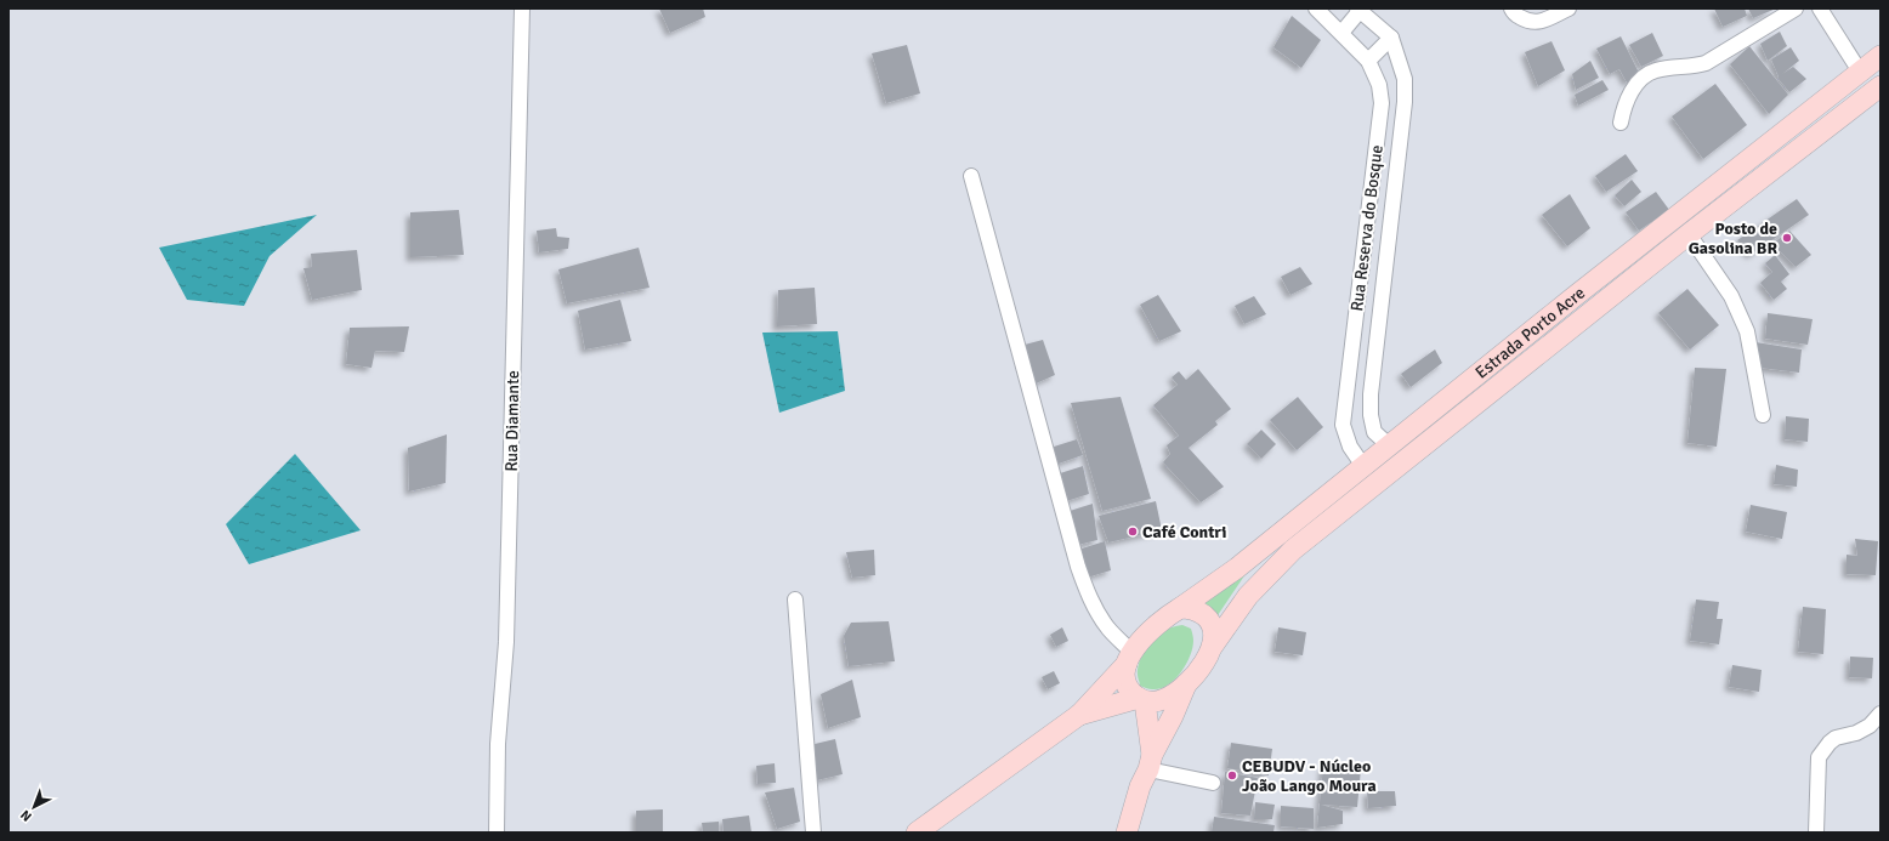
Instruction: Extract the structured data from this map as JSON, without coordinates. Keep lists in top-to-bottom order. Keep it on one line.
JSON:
{"streets":{"main road":["Estrada Porto Acre"],"street":["Rua Reserva do Bosque","Rua Diamante"]},"crossings":[["Rua Reserva do Bosque","Estrada Porto Acre"]],"places":["Posto de Gasolina BR","Café Contri","CEBUDV - Núcleo João Lango Moura"],"north":"bottom left"}
